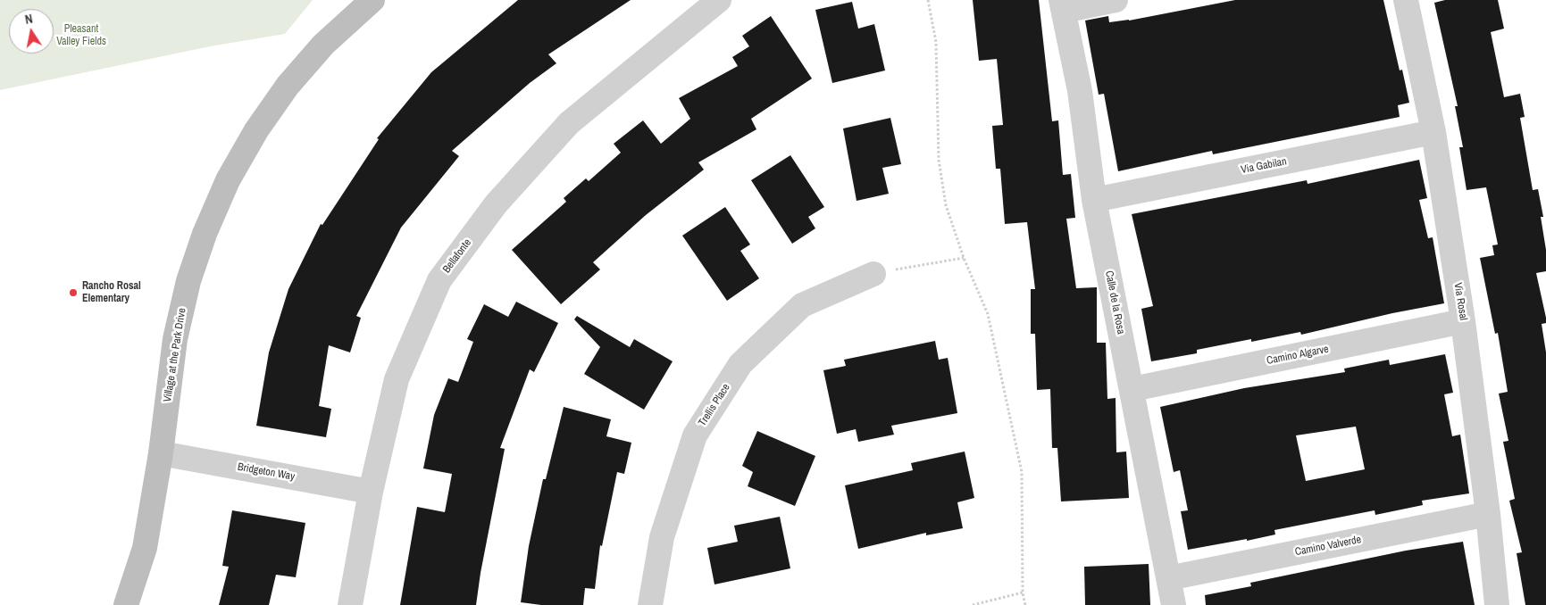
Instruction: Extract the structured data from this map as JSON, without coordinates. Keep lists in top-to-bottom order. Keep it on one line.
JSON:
{"streets":{"street":["Via Gabilan","Bellafonte","Via Rosal","Calle de la Rosa","Village at the Park Drive","Camino Algarve","Trellis Place","Bridgeton Way","Camino Valverde"]},"crossings":[["Via Gabilan","Via Rosal"],["Via Gabilan","Calle de la Rosa"],["Bellafonte","Bridgeton Way"],["Via Rosal","Camino Algarve"],["Via Rosal","Camino Valverde"],["Calle de la Rosa","Camino Algarve"],["Calle de la Rosa","Camino Valverde"],["Village at the Park Drive","Bridgeton Way"]],"parks":["Pleasant Valley Fields"],"places":["Rancho Rosal Elementary"],"north":"top"}
